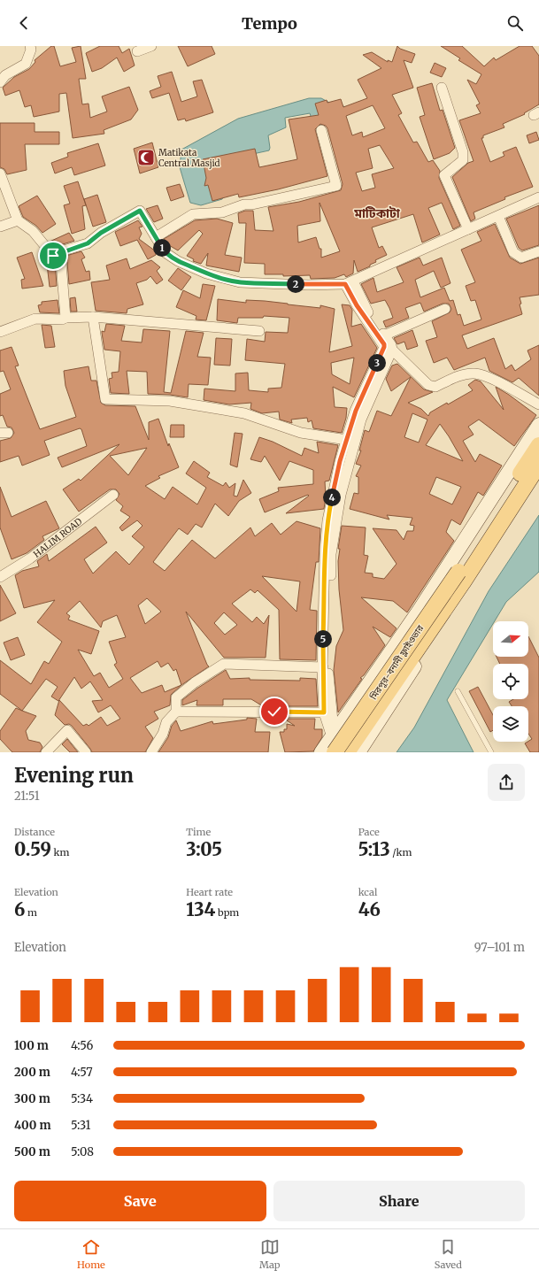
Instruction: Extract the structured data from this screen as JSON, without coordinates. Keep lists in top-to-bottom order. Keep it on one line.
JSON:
{"streets":{"main road":["মিরপুর-বনানী ফ্লাইওভার"],"street":["HALIM ROAD"]},"districts":["মাটিকাটা"],"places":{"mosque":["Matikata Central Masjid"]},"north":"right","page":{"header":"Tempo","pins":["1","2","3","4","5"],"heading":["Evening run","21:51"],"stats":[["Distance","0.59 km"],["Time","3:05"],["Pace","5:13 /km"],["Elevation","6 m"],["Heart rate","134 bpm"],["kcal","46"]],"chart":["Elevation","97–101 m"],"list":[{"name":"100 m","note":"4:56"},{"name":"200 m","note":"4:57"},{"name":"300 m","note":"5:34"},{"name":"400 m","note":"5:31"},{"name":"500 m","note":"5:08"}],"buttons":["Save","Share"],"tabs":["Home","Map","Saved"]}}
